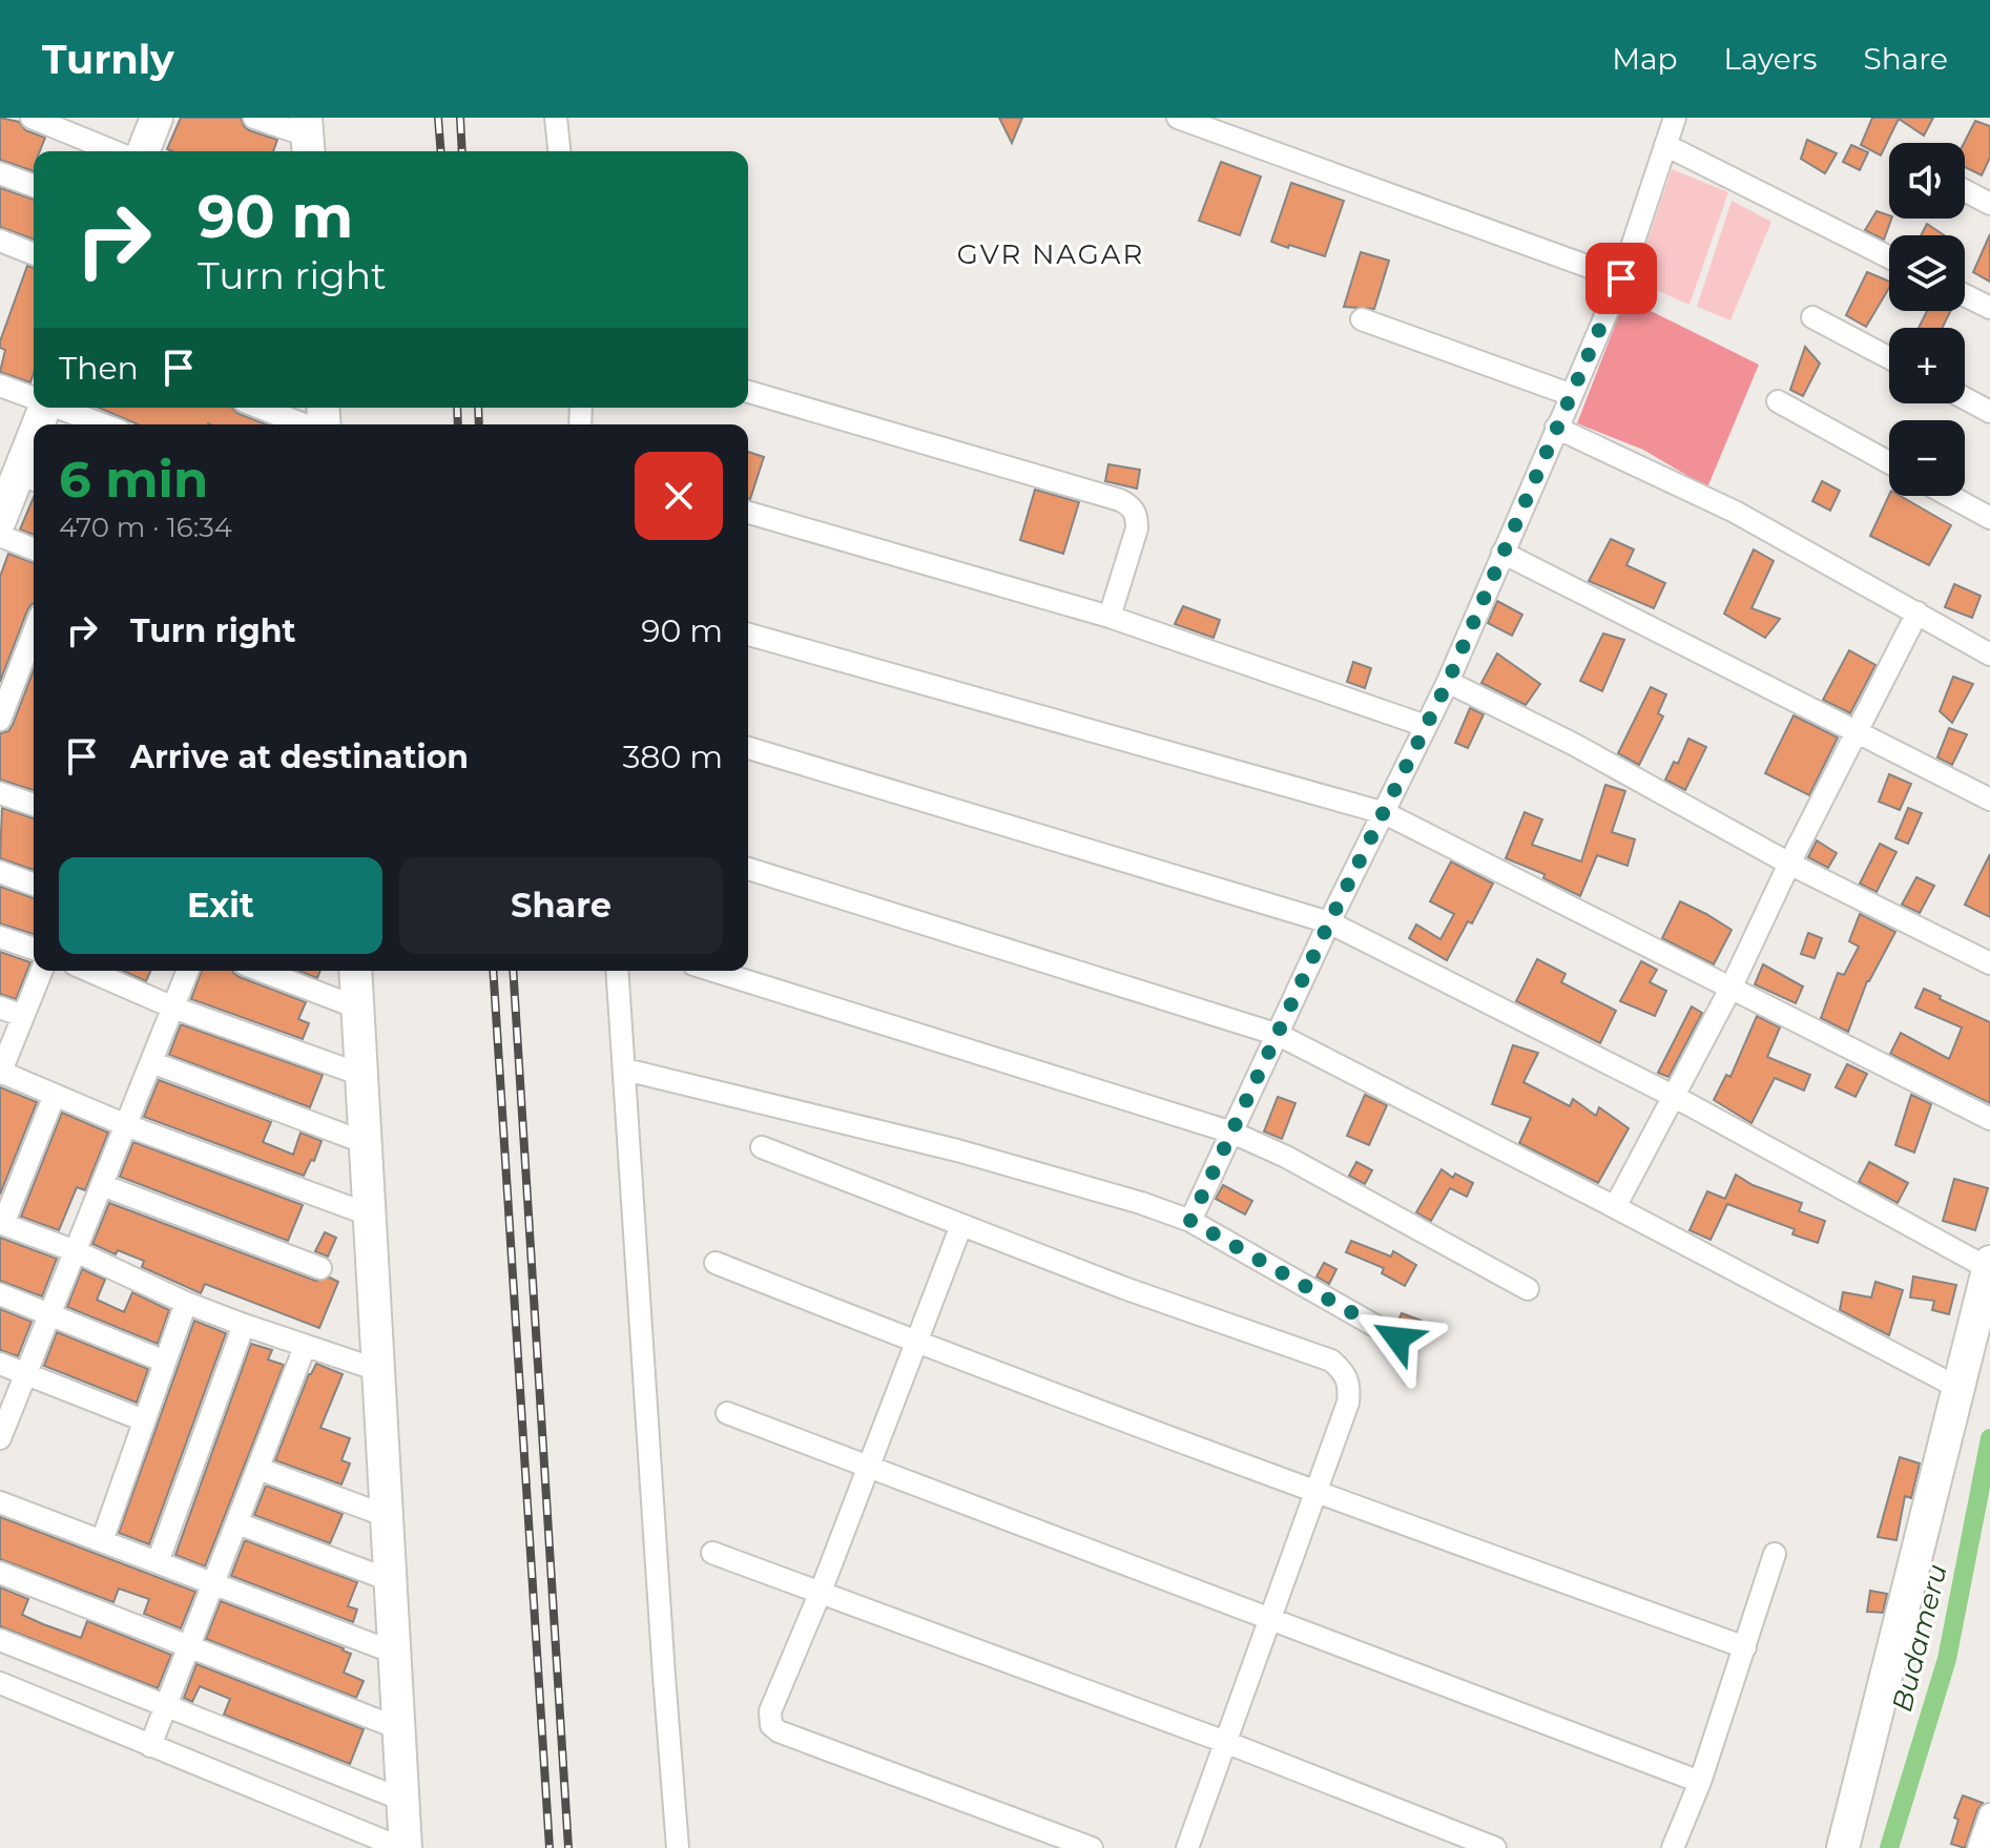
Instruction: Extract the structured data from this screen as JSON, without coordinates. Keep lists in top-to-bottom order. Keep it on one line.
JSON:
{"districts":["GVR NAGAR"],"water":["Budameru"],"page":{"header":"Turnly","nav":["Map","Layers","Share"],"map_buttons":["+","−"],"turn":["90 m","Turn right"],"then":"Then","heading":["6 min","470 m · 16:34"],"list":[{"name":"Turn right","value":"90 m"},{"name":"Arrive at destination","value":"380 m"}],"buttons":["Exit","Share"]}}
